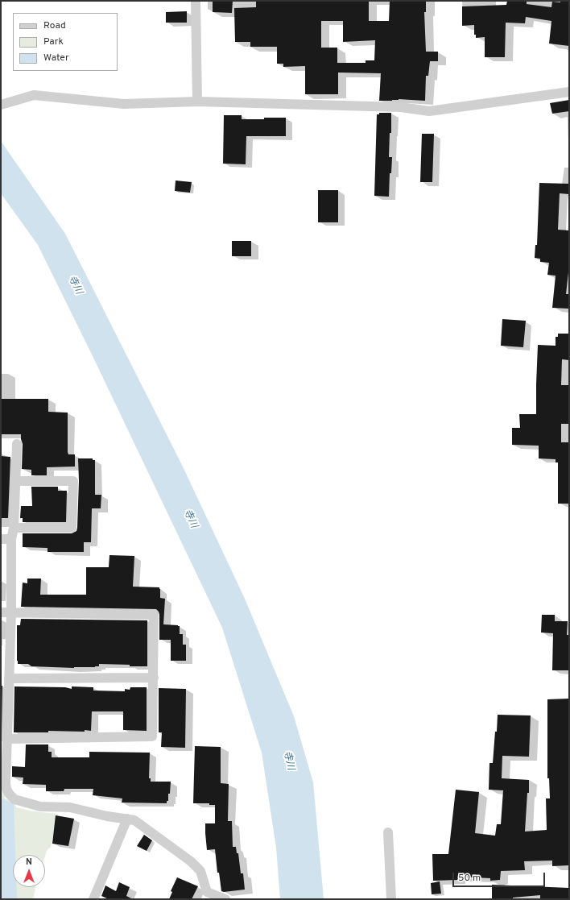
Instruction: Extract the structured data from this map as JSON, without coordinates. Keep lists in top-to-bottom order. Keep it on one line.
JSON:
{"water":["寺川"],"legend":["Road","Park","Water"],"scale_bar":"50 m","north":"top"}
